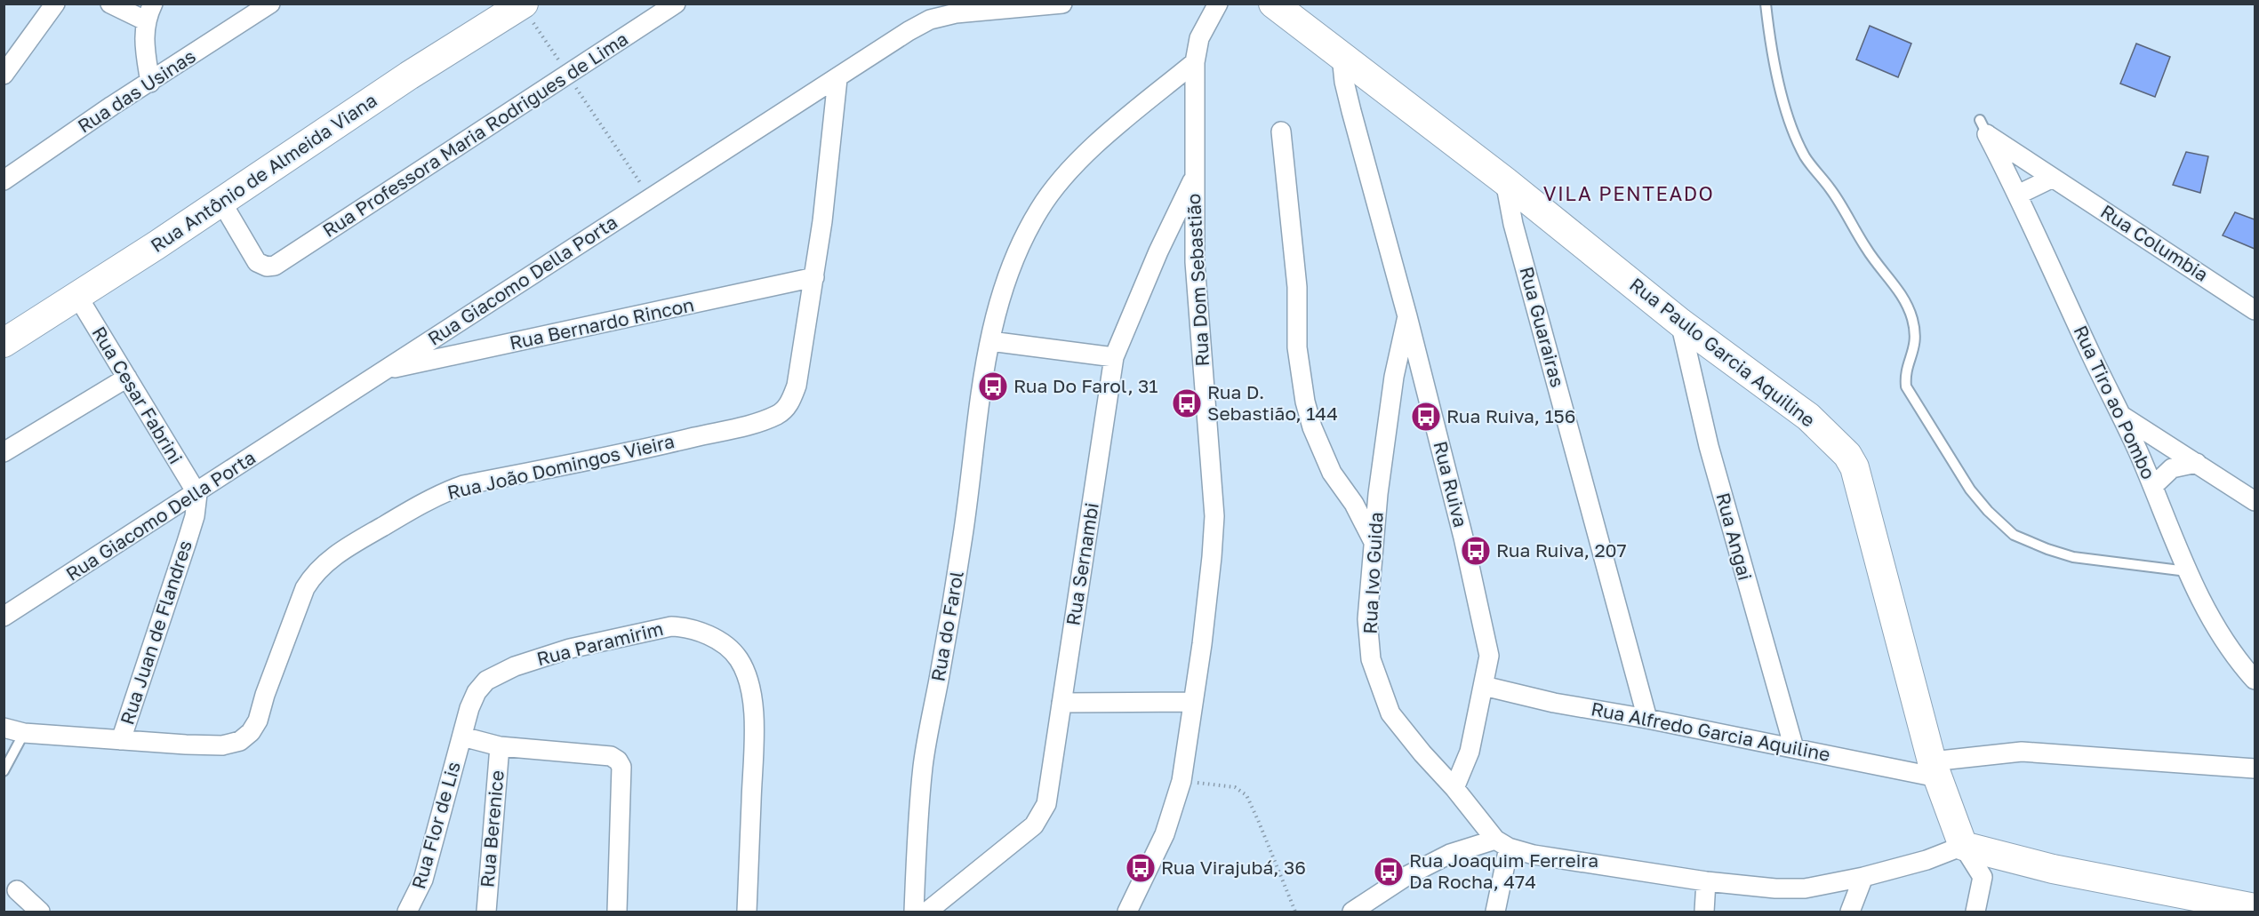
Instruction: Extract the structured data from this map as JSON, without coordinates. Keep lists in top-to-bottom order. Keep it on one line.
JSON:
{"streets":{"street":["Rua das Usinas","Rua Professora Maria Rodrigues de Lima","Rua Antônio de Almeida Viana","Rua Columbia","Rua Dom Sebastião","Rua Giacomo Della Porta","Rua Bernardo Rincon","Rua Guarairas","Rua Paulo Garcia Aquiline","Rua Cesar Fabrini","Rua Tiro ao Pombo","Rua João Domingos Vieira","Rua Ruiva","Rua Angai","Rua Sernambi","Rua Ivo Guida","Rua do Farol","Rua Juan de Flandres","Rua Paramirim","Rua Alfredo Garcia Aquiline","Rua Flor de Lis","Rua Berenice"]},"crossings":[["Rua Professora Maria Rodrigues de Lima","Rua Antônio de Almeida Viana"],["Rua Antônio de Almeida Viana","Rua Cesar Fabrini"],["Rua Columbia","Rua Tiro ao Pombo"],["Rua Dom Sebastião","Rua Sernambi"],["Rua Dom Sebastião","Rua do Farol"],["Rua Giacomo Della Porta","Rua Bernardo Rincon"],["Rua Giacomo Della Porta","Rua Cesar Fabrini"],["Rua Giacomo Della Porta","Rua João Domingos Vieira"],["Rua Giacomo Della Porta","Rua Juan de Flandres"],["Rua Bernardo Rincon","Rua João Domingos Vieira"],["Rua Guarairas","Rua Paulo Garcia Aquiline"],["Rua Guarairas","Rua Alfredo Garcia Aquiline"],["Rua Paulo Garcia Aquiline","Rua Ruiva"],["Rua Paulo Garcia Aquiline","Rua Angai"],["Rua Paulo Garcia Aquiline","Rua Alfredo Garcia Aquiline"],["Rua Cesar Fabrini","Rua Juan de Flandres"],["Rua João Domingos Vieira","Rua Juan de Flandres"],["Rua Ruiva","Rua Ivo Guida"],["Rua Ruiva","Rua Alfredo Garcia Aquiline"],["Rua Angai","Rua Alfredo Garcia Aquiline"],["Rua Paramirim","Rua Flor de Lis"]],"districts":["VILA PENTEADO"],"places":{"bus stop":["Rua Do Farol, 31","Rua D. Sebastião, 144","Rua Ruiva, 156","Rua Ruiva, 207","Rua Virajubá, 36","Rua Joaquim Ferreira Da Rocha, 474"]}}
